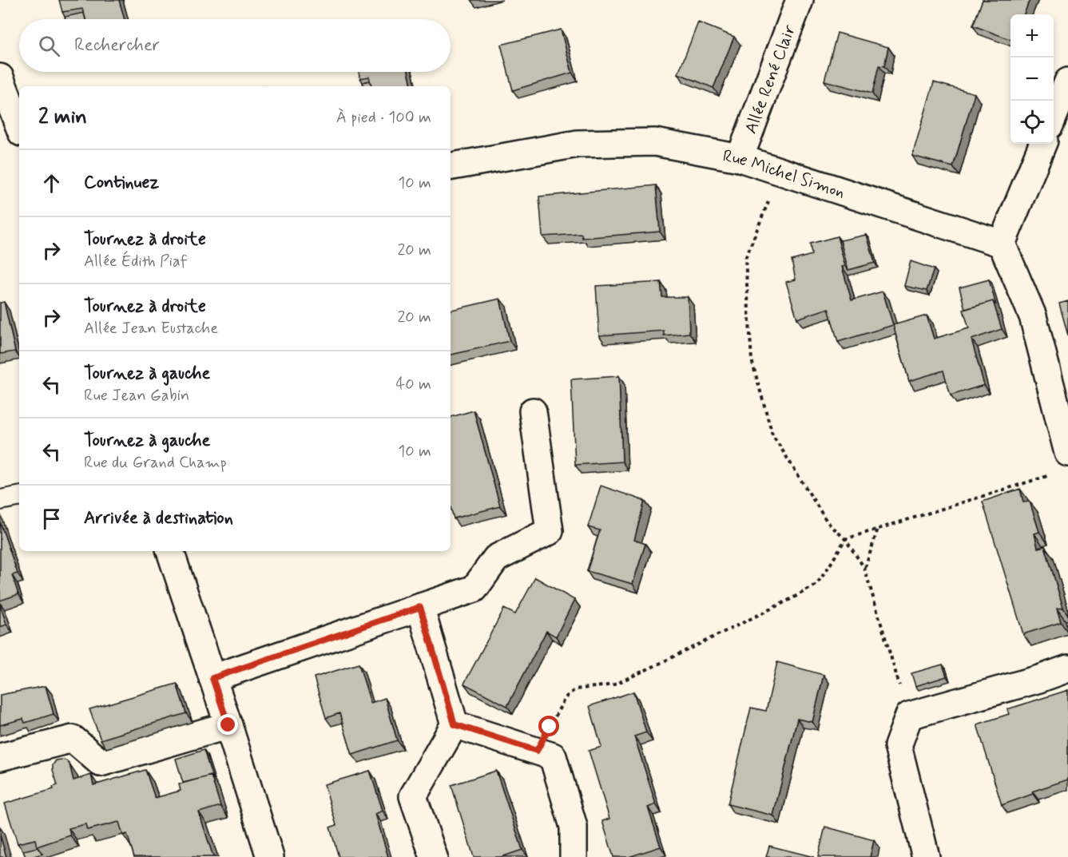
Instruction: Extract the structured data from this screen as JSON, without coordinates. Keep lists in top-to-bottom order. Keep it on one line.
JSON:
{"streets":{"street":["Allée René Clair","Rue Michel Simon"]},"crossings":[["Allée René Clair","Rue Michel Simon"]],"page":{"map_buttons":["+","−"],"search":"Rechercher","heading":["2 min","À pied · 100 m"],"list":[["Continuez","10 m"],["Tournez à droite","Allée Édith Piaf","20 m"],["Tournez à droite","Allée Jean Eustache","20 m"],["Tournez à gauche","Rue Jean Gabin","40 m"],["Tournez à gauche","Rue du Grand Champ","10 m"],"Arrivée à destination"]}}
